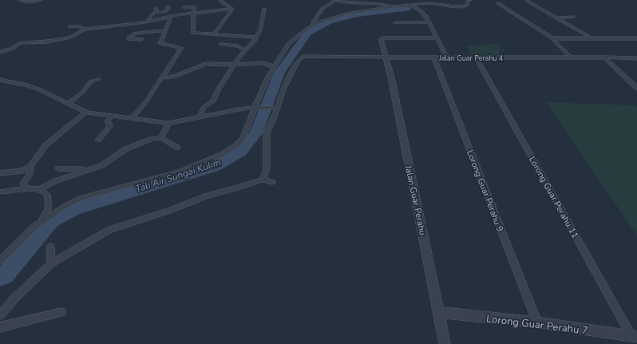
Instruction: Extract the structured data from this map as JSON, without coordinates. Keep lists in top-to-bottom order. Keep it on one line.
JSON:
{"streets":{"street":["Jalan Guar Perahu 4","Lorong Guar Perahu 9","Lorong Guar Perahu 11","Jalan Guar Perahu","Lorong Guar Perahu 7"]},"crossings":[["Jalan Guar Perahu 4","Lorong Guar Perahu 9"],["Jalan Guar Perahu 4","Lorong Guar Perahu 11"],["Jalan Guar Perahu 4","Jalan Guar Perahu"],["Lorong Guar Perahu 9","Lorong Guar Perahu 7"],["Lorong Guar Perahu 11","Lorong Guar Perahu 7"],["Jalan Guar Perahu","Lorong Guar Perahu 7"]],"water":["Tali Air Sungai Kulim"]}
